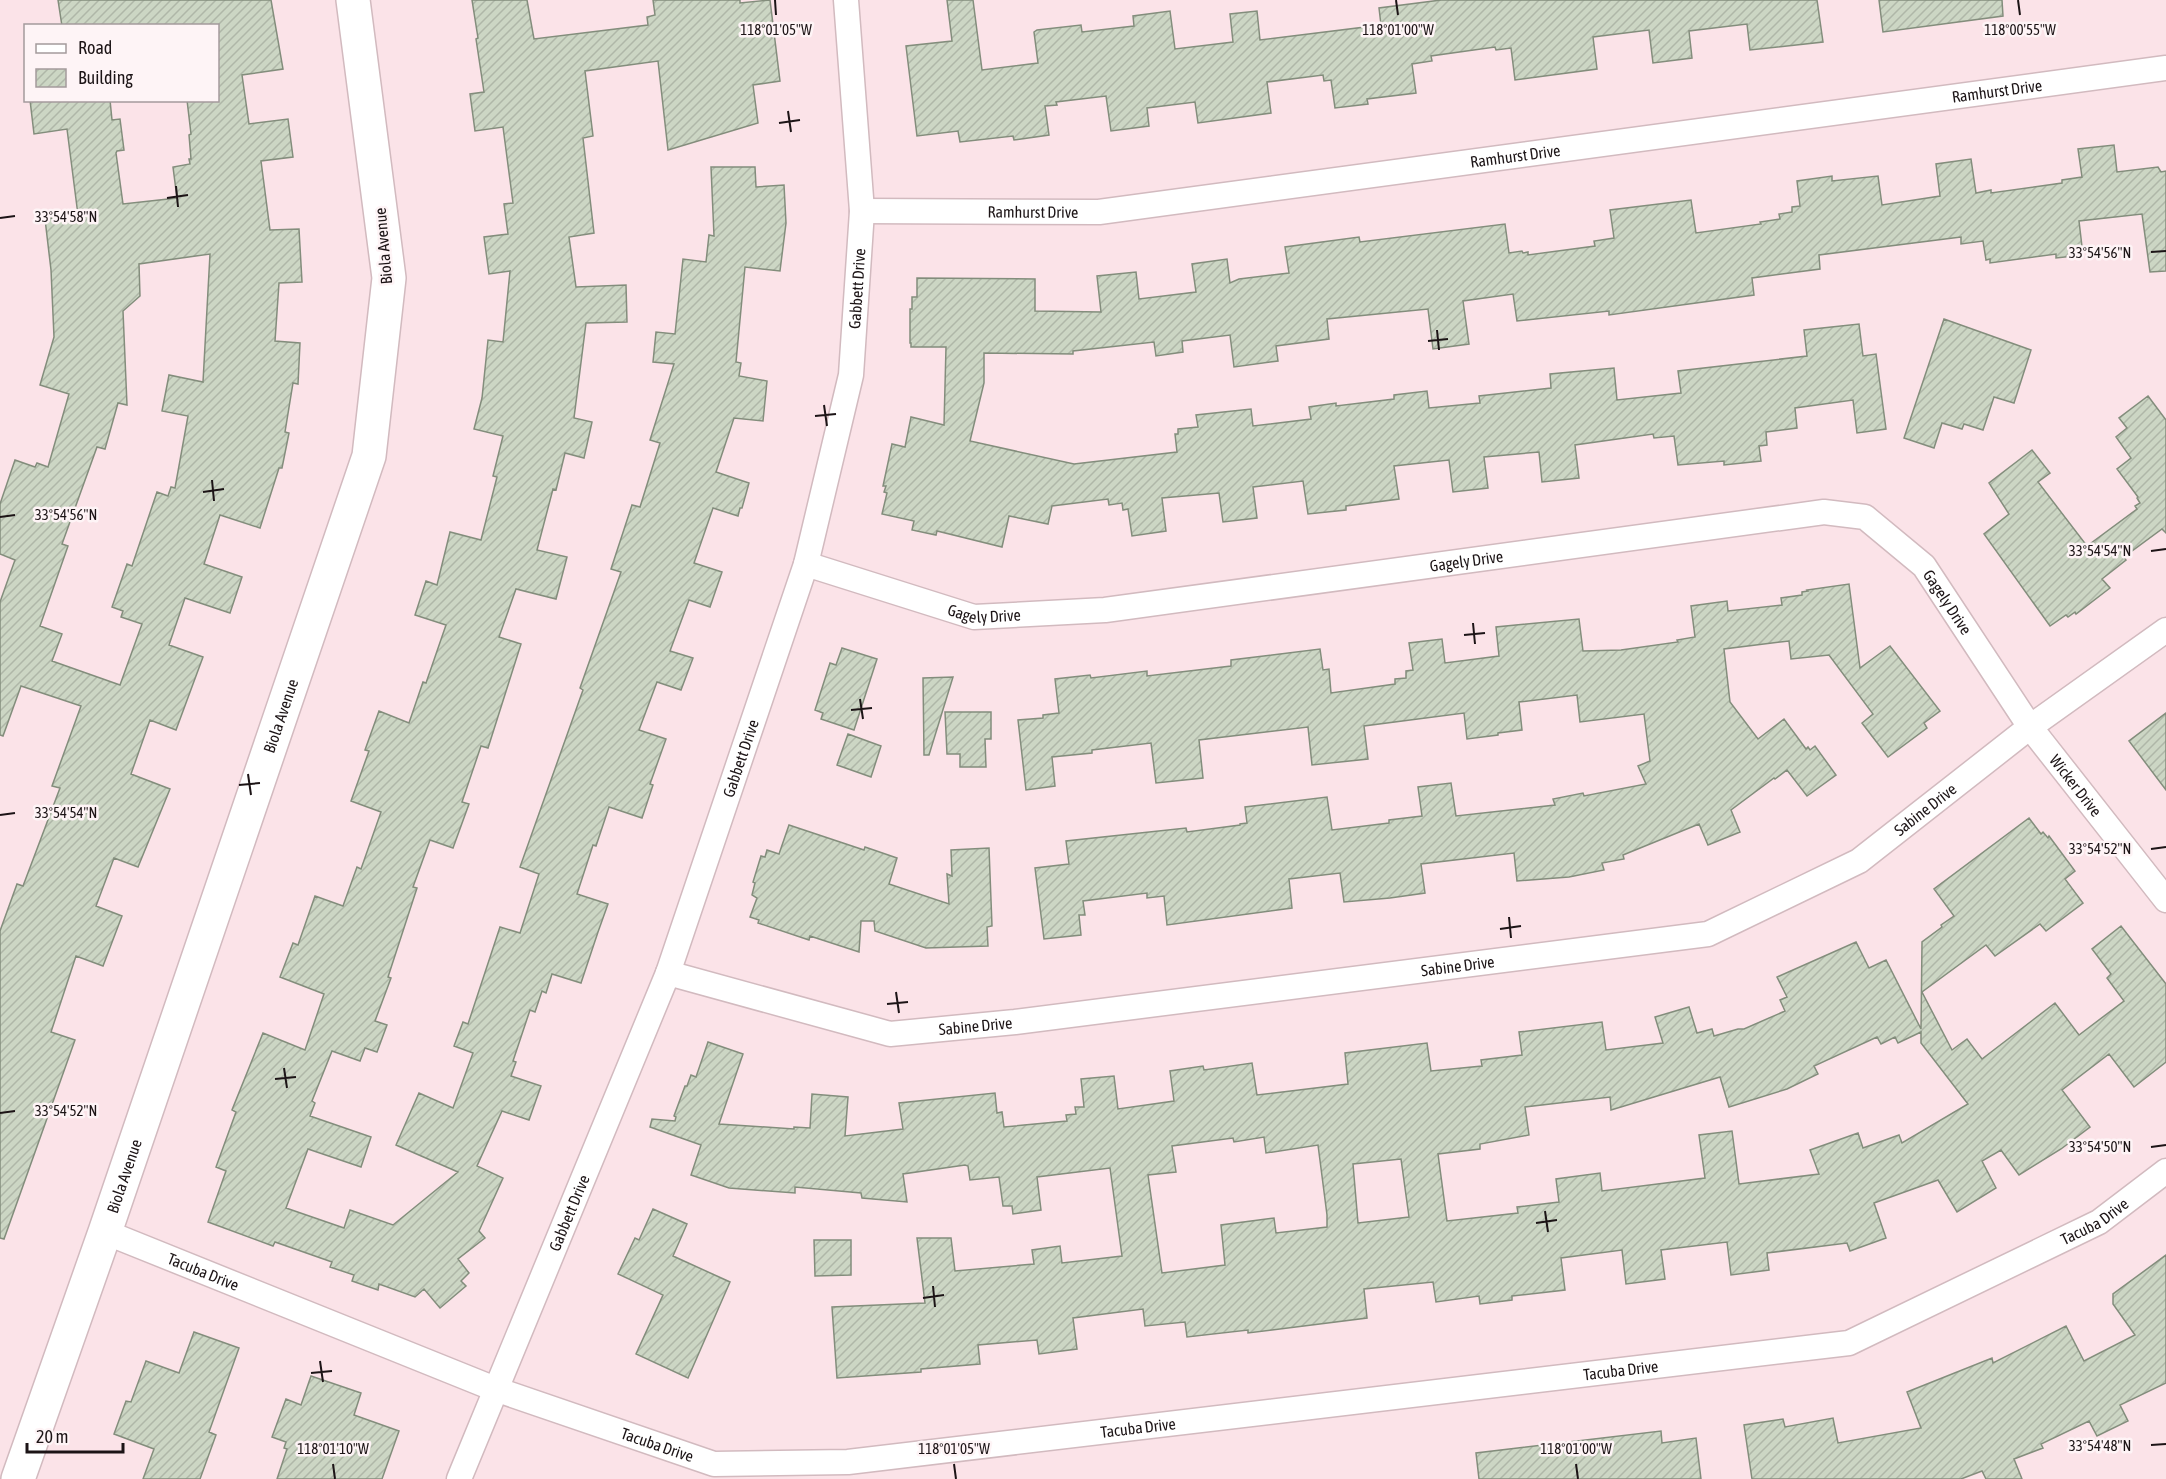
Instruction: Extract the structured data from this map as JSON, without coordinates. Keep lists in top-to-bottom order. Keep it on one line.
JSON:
{"streets":{"street":["Ramhurst Drive","Biola Avenue","Gabbett Drive","Gagely Drive","Wicker Drive","Sabine Drive","Tacuba Drive"]},"crossings":[["Ramhurst Drive","Gabbett Drive"],["Biola Avenue","Tacuba Drive"],["Gabbett Drive","Gagely Drive"],["Gabbett Drive","Sabine Drive"],["Gabbett Drive","Tacuba Drive"],["Gagely Drive","Wicker Drive"],["Gagely Drive","Sabine Drive"],["Wicker Drive","Sabine Drive"]],"legend":["Road","Building"],"scale_bar":"20 m","coordinates":["118°01'05\"W","118°01'00\"W","118°00'55\"W","33°54'58\"N","33°54'56\"N","33°54'54\"N","33°54'52\"N","33°54'50\"N","33°54'48\"N","118°01'10\"W"]}
